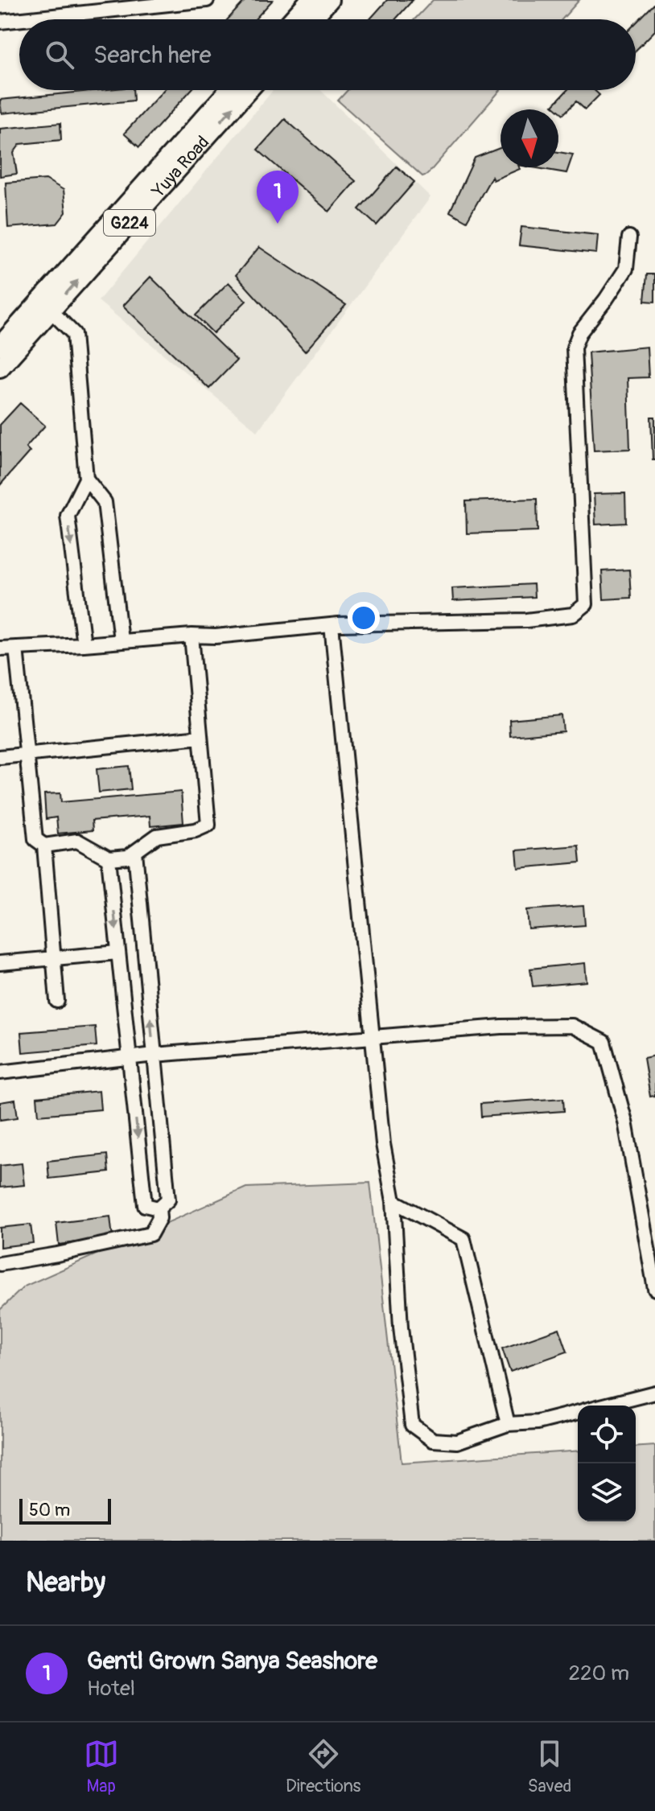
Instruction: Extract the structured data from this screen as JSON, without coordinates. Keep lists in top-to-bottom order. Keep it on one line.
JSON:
{"streets":{"highway":["Yuya Road","G224"]},"scale_bar":"50 m","north":"bottom","page":{"search":"Search here","pins":"1","scale":"50 m","heading":"Nearby","list":[{"mark":"1","name":"Gentl Grown Sanya Seashore","note":"Hotel","value":"220 m"}],"nav":["Map","Directions","Saved"]}}
